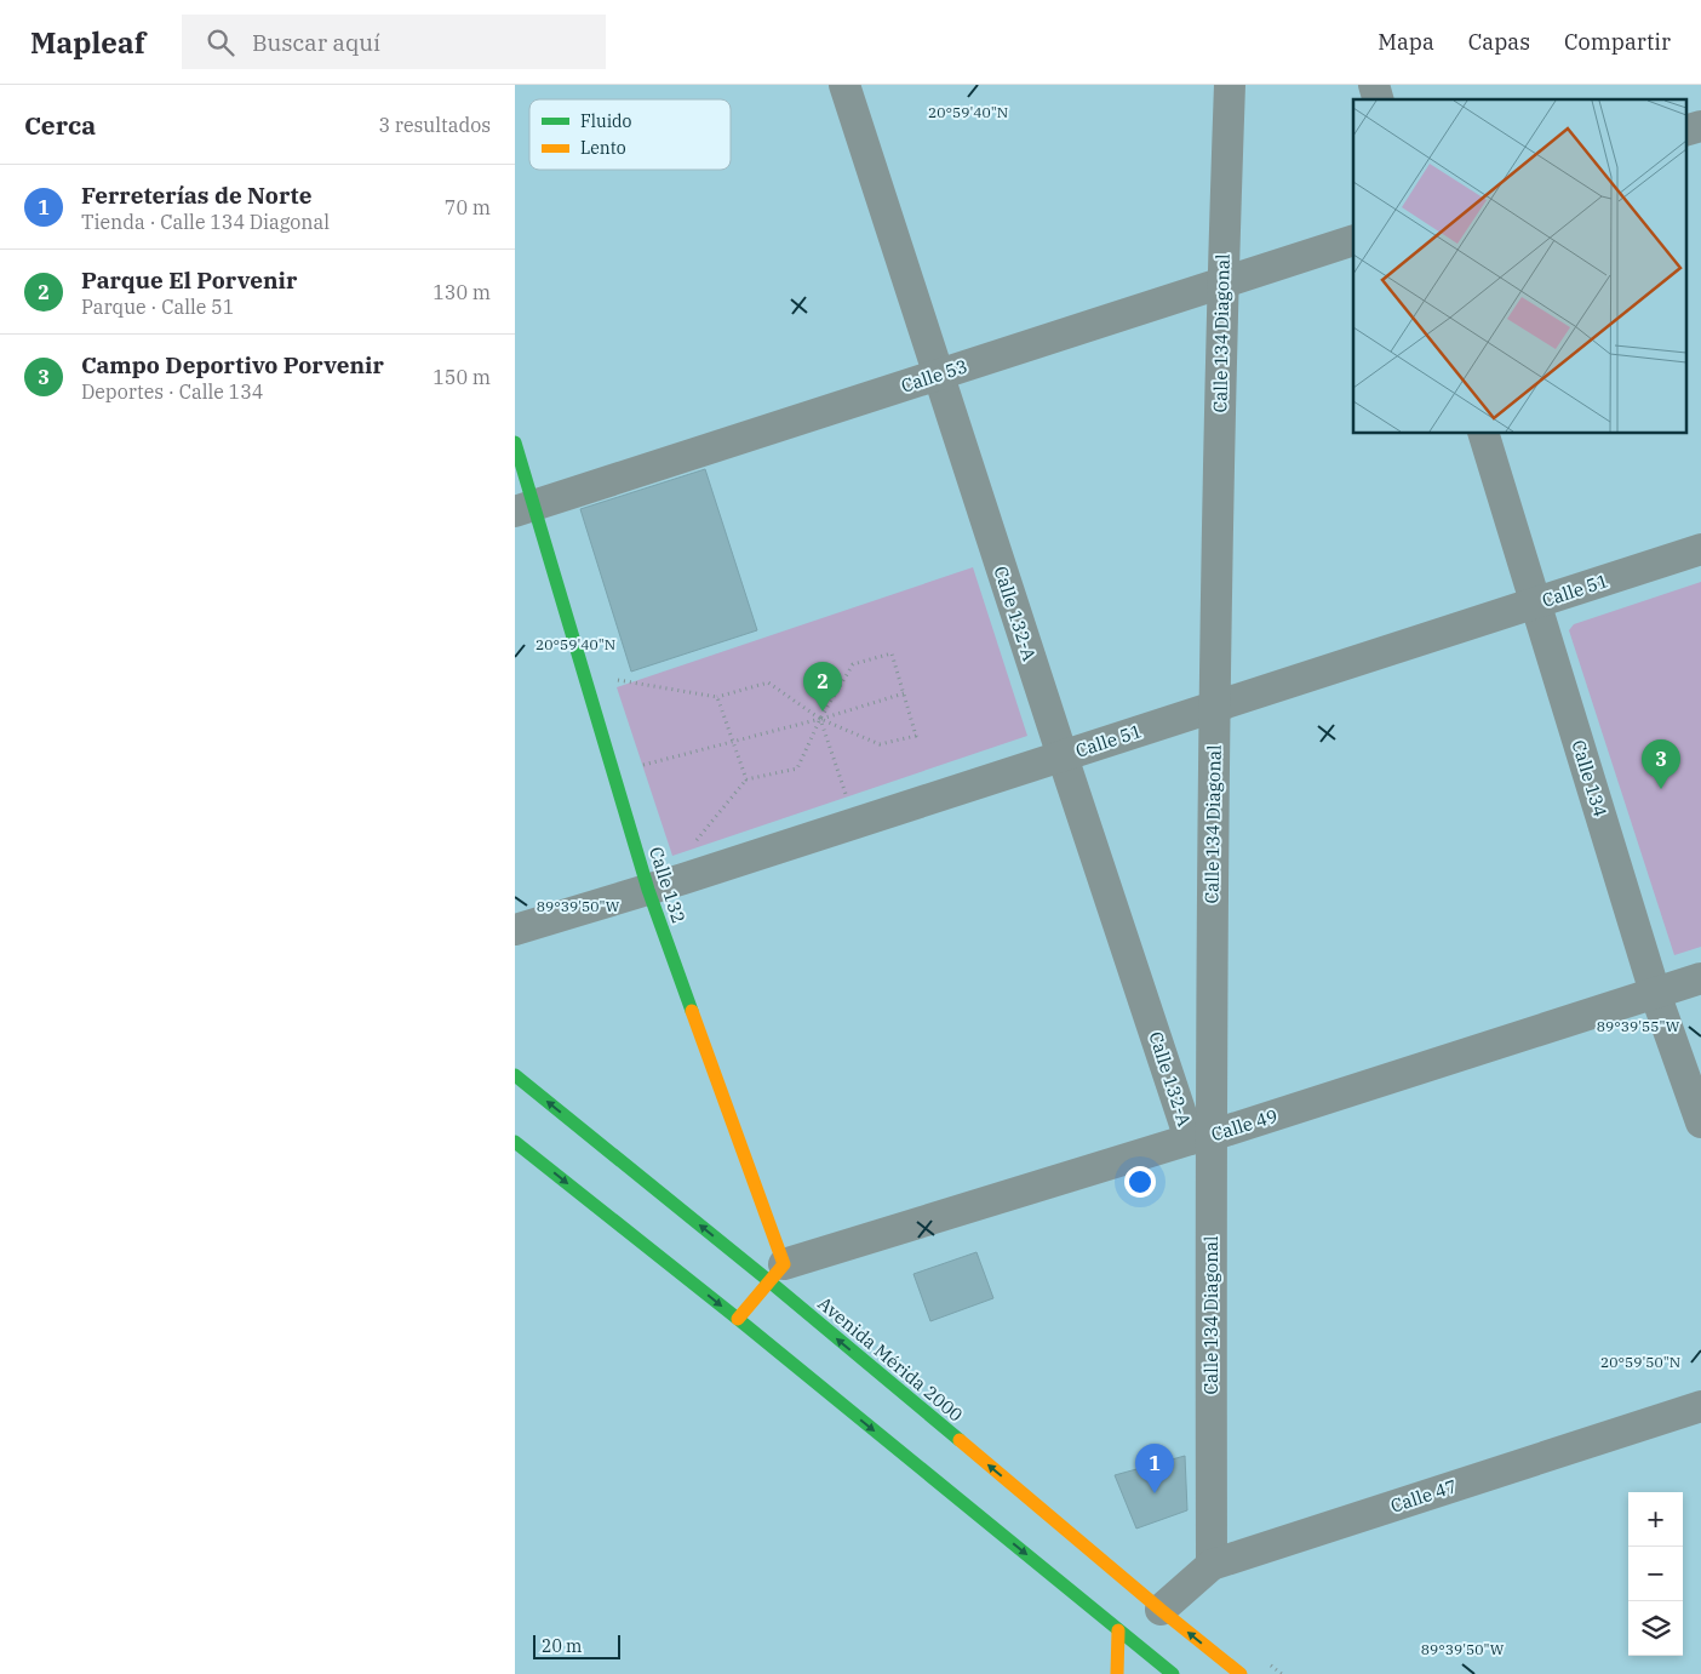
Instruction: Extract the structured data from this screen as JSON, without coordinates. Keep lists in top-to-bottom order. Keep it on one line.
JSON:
{"streets":{"main road":["Calle 132","Avenida Mérida 2000"],"street":["Calle 134 Diagonal","Calle 53","Calle 51","Calle 132-A","Calle 134","Calle 49","Calle 47"]},"crossings":[["Calle 134 Diagonal","Calle 53"],["Calle 134 Diagonal","Calle 51"],["Calle 134 Diagonal","Calle 132-A"],["Calle 134 Diagonal","Calle 49"],["Calle 134 Diagonal","Calle 47"],["Calle 53","Calle 132-A"],["Calle 53","Calle 132"],["Calle 51","Calle 132-A"],["Calle 51","Calle 134"],["Calle 51","Calle 132"],["Calle 132-A","Calle 49"],["Calle 134","Calle 49"],["Calle 132","Calle 49"],["Calle 132","Avenida Mérida 2000"],["Calle 49","Avenida Mérida 2000"],["Avenida Mérida 2000","Calle 47"]],"legend":["Fluido","Lento"],"scale_bar":"20 m","page":{"header":"Mapleaf","search":"Buscar aquí","nav":["Mapa","Capas","Compartir"],"heading":["Cerca","3 resultados"],"list":[{"mark":"1","name":"Ferreterías de Norte","note":"Tienda · Calle 134 Diagonal","value":"70 m"},{"mark":"2","name":"Parque El Porvenir","note":"Parque · Calle 51","value":"130 m"},{"mark":"3","name":"Campo Deportivo Porvenir","note":"Deportes · Calle 134","value":"150 m"}],"pins":["2","3","1"],"map_buttons":["+","−"],"scale":"20 m"},"coordinates":["20°59'40\"N","89°39'50\"W","89°39'55\"W","20°59'50\"N"]}
